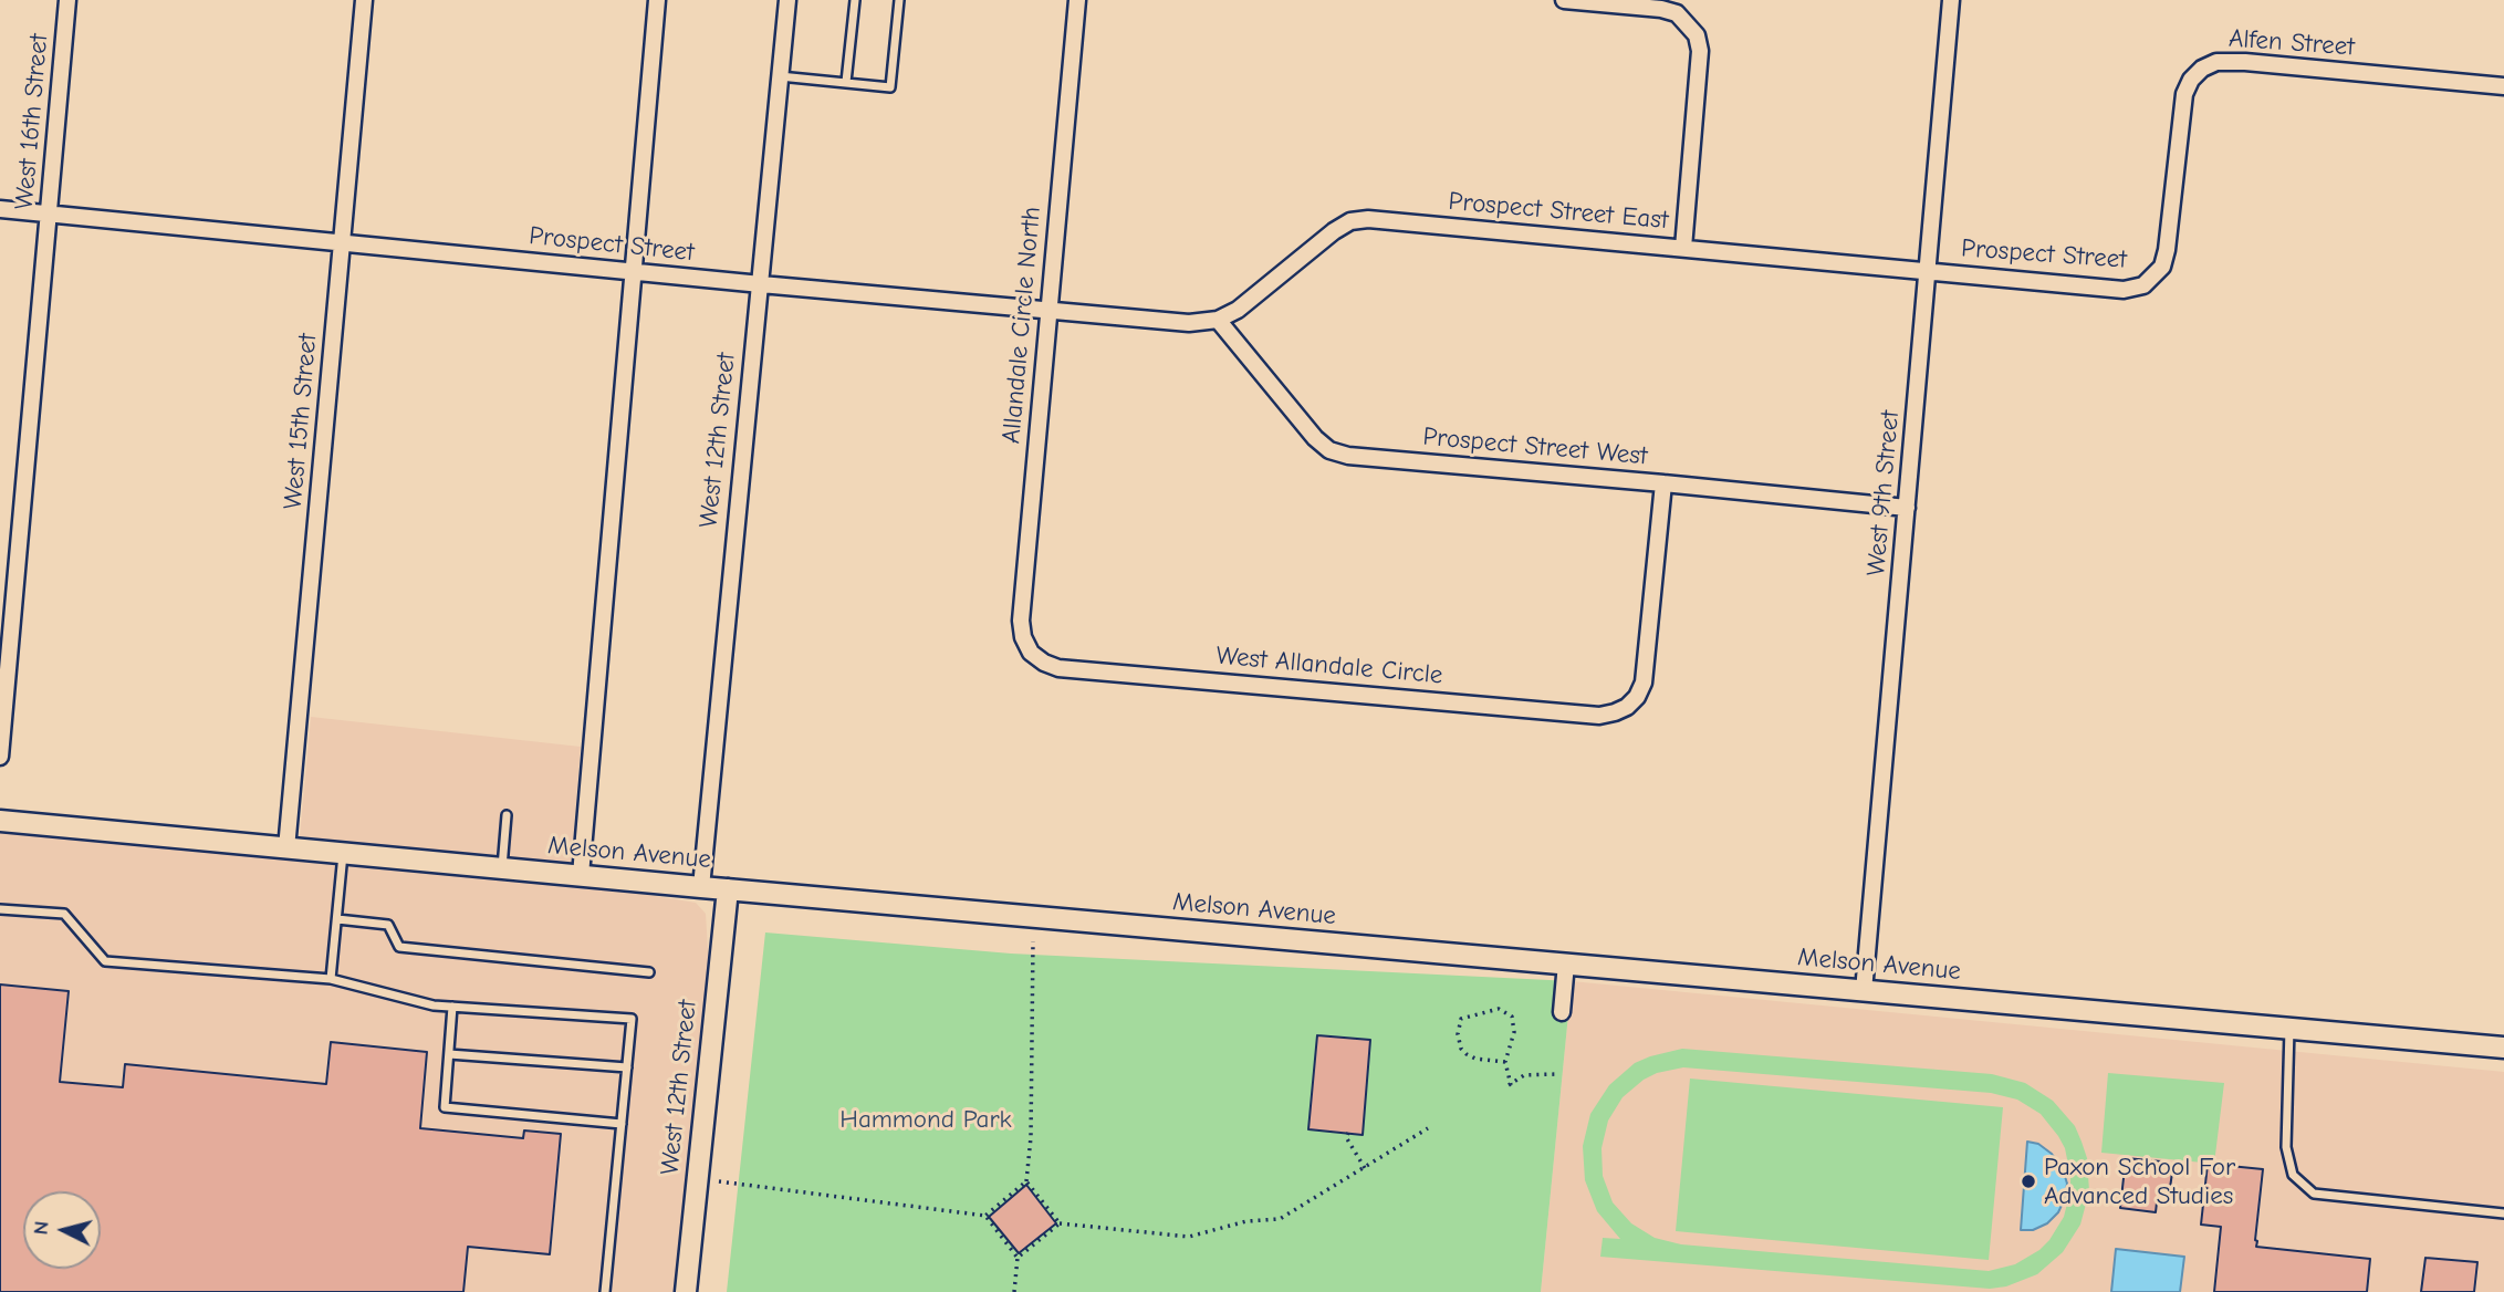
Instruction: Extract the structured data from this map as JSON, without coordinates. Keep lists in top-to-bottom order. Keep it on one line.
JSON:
{"streets":{"street":["Alfen Street","West 16th Street","Prospect Street East","Prospect Street","Allandale Circle North","West 15th Street","West 12th Street","Prospect Street West","West 9th Street","West Allandale Circle","Melson Avenue"]},"crossings":[["Alfen Street","Prospect Street"],["West 16th Street","Prospect Street"],["Prospect Street East","Prospect Street"],["Prospect Street East","Prospect Street West"],["Prospect Street East","West 9th Street"],["Prospect Street","Allandale Circle North"],["Prospect Street","West 15th Street"],["Prospect Street","West 12th Street"],["Prospect Street","Prospect Street West"],["Prospect Street","West 9th Street"],["Allandale Circle North","West Allandale Circle"],["West 15th Street","Melson Avenue"],["West 12th Street","Melson Avenue"],["Prospect Street West","West 9th Street"],["Prospect Street West","West Allandale Circle"],["West 9th Street","Melson Avenue"]],"parks":["Hammond Park"],"places":["Paxon School For Advanced Studies"],"north":"left"}
